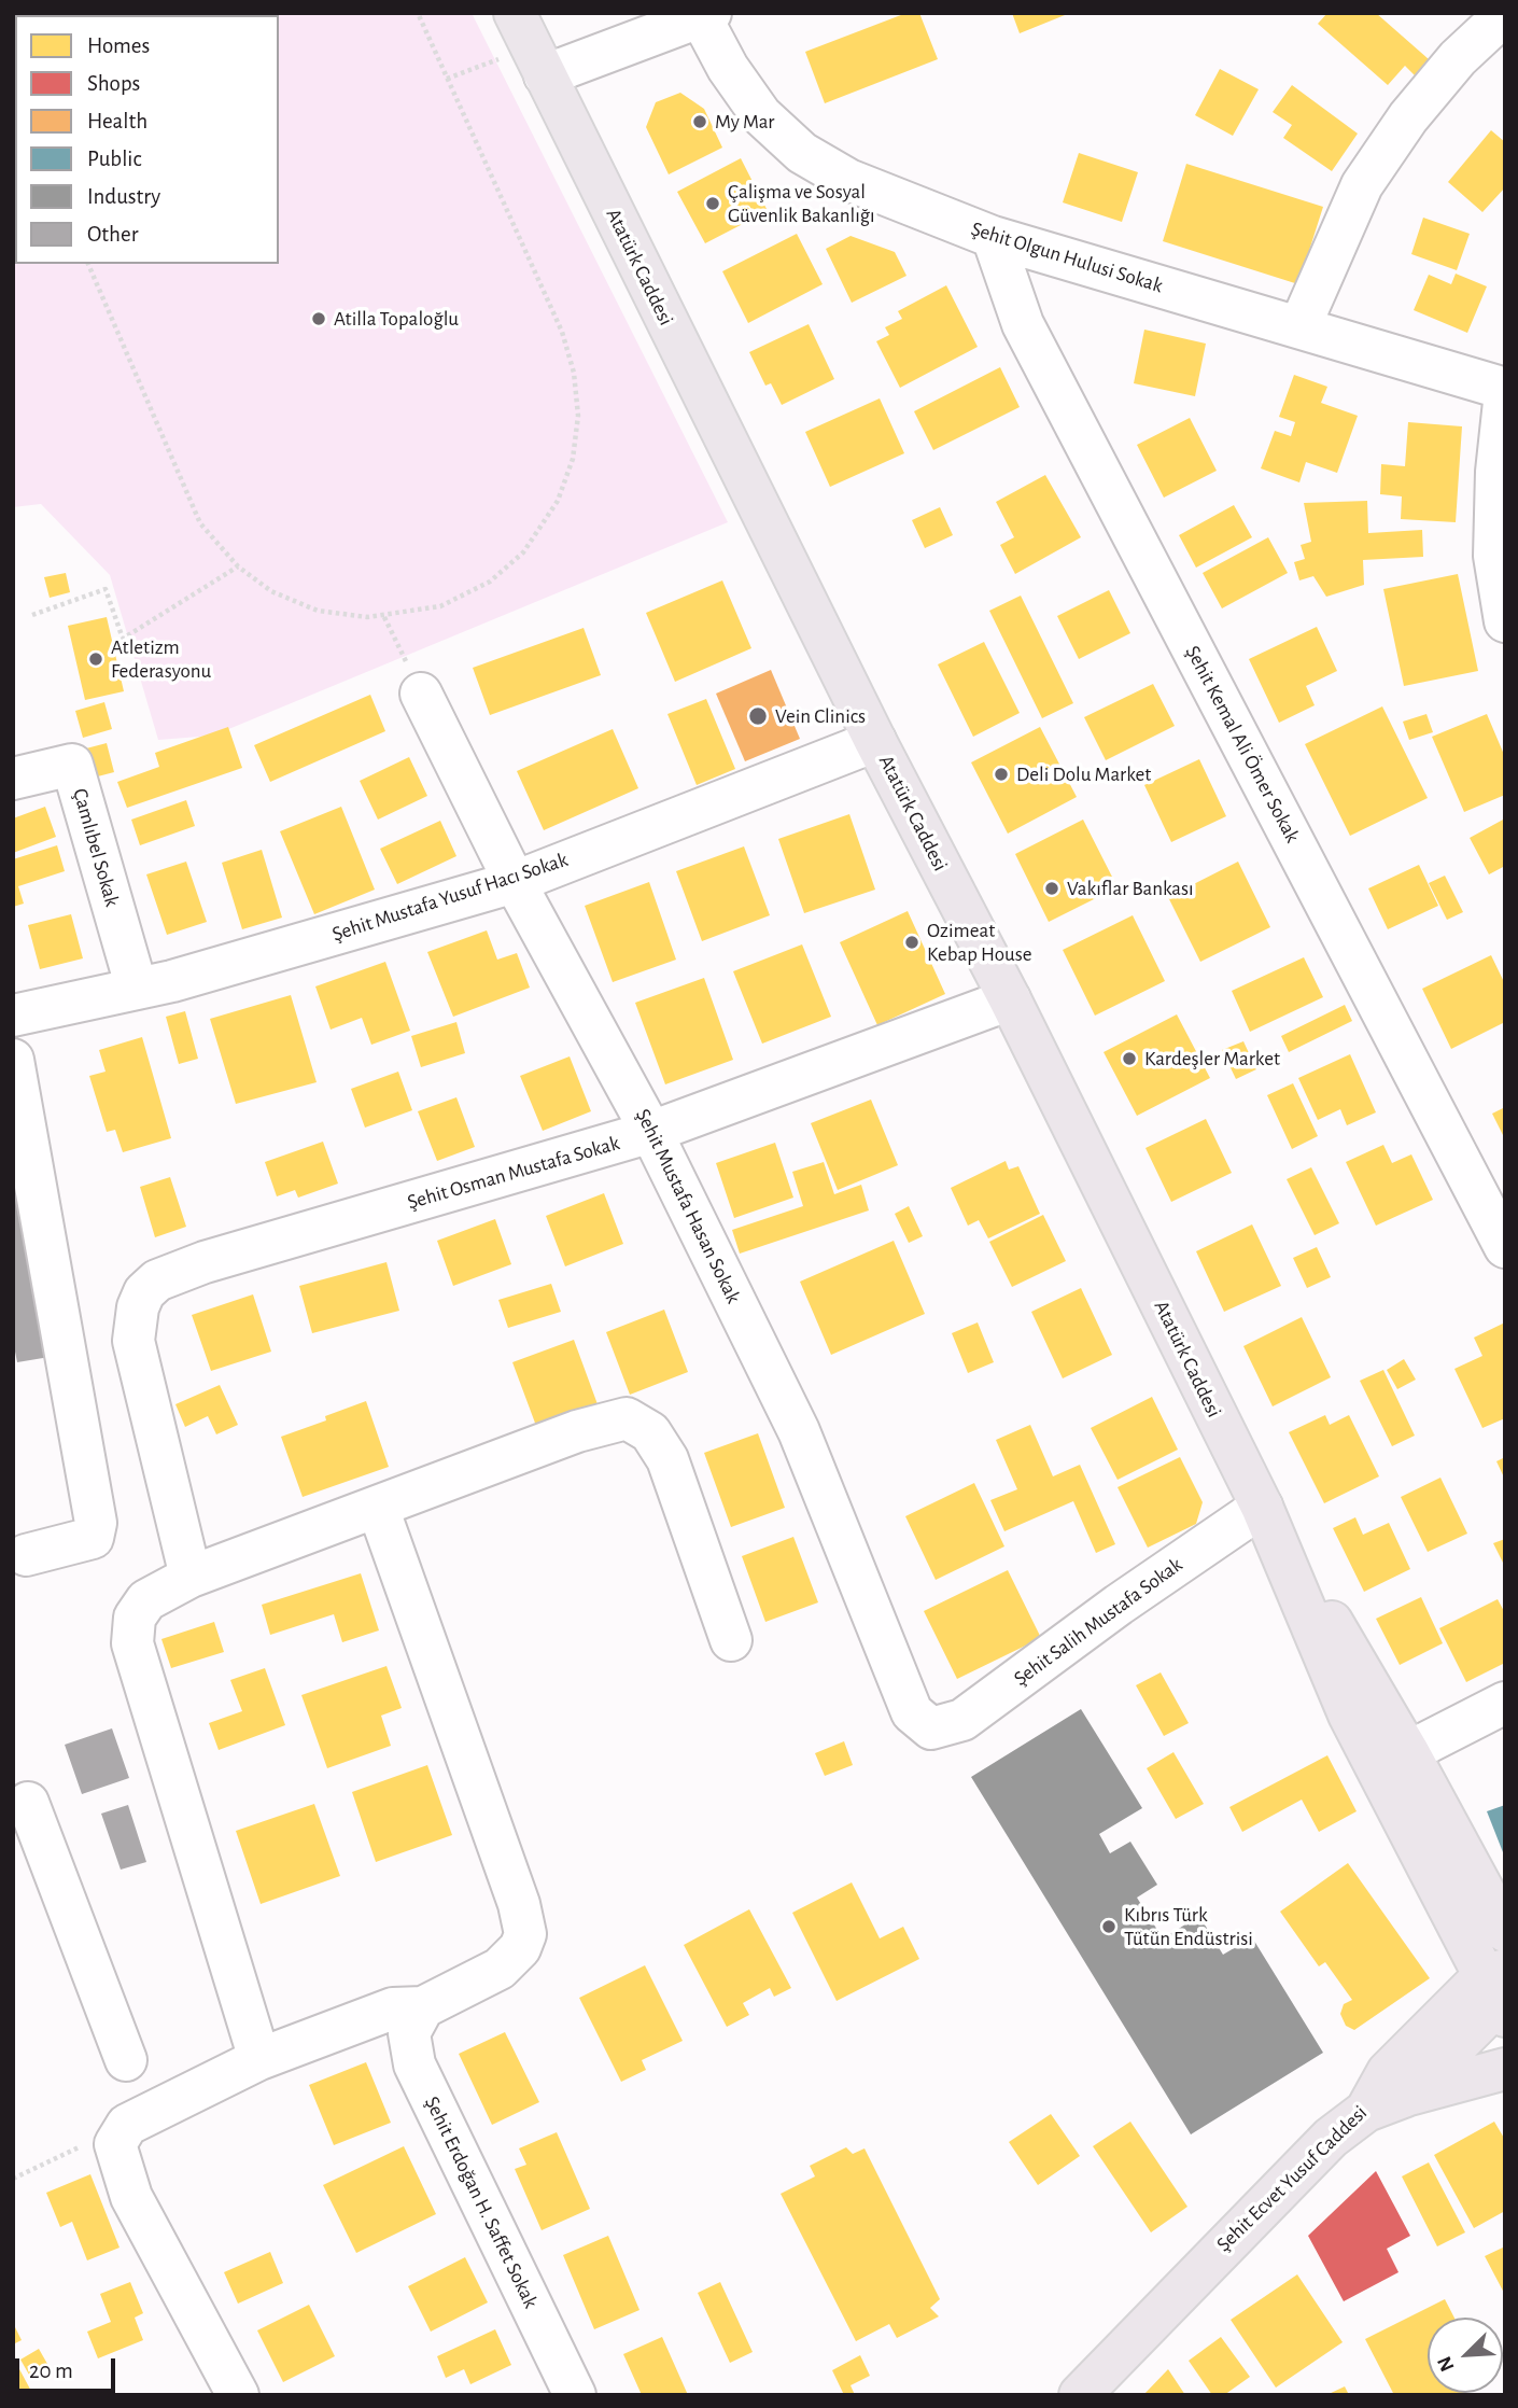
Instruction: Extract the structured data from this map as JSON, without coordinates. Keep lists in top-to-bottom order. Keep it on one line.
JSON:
{"streets":{"main road":["Atatürk Caddesi","Şehit Ecvet Yusuf Caddesi"],"street":["Şehit Olgun Hulusi Sokak","Şehit Kemal Ali Ömer Sokak","Çamlıbel Sokak","Şehit Mustafa Yusuf Hacı Sokak","Şehit Osman Mustafa Sokak","Şehit Mustafa Hasan Sokak","Şehit Salih Mustafa Sokak","Şehit Erdoğan H. Saffet Sokak"]},"crossings":[["Şehit Olgun Hulusi Sokak","Şehit Kemal Ali Ömer Sokak"],["Atatürk Caddesi","Şehit Mustafa Yusuf Hacı Sokak"],["Atatürk Caddesi","Şehit Osman Mustafa Sokak"],["Atatürk Caddesi","Şehit Salih Mustafa Sokak"],["Atatürk Caddesi","Şehit Ecvet Yusuf Caddesi"],["Çamlıbel Sokak","Şehit Mustafa Yusuf Hacı Sokak"],["Şehit Mustafa Yusuf Hacı Sokak","Şehit Mustafa Hasan Sokak"],["Şehit Osman Mustafa Sokak","Şehit Mustafa Hasan Sokak"],["Şehit Mustafa Hasan Sokak","Şehit Salih Mustafa Sokak"]],"places":["My Mar","Çalişma ve Sosyal Güvenlik Bakanlığı","Atilla Topaloğlu","Atletizm Federasyonu","Vein Clinics","Deli Dolu Market","Vakıflar Bankası","Ozimeat Kebap House","Kardeşler Market","Kıbrıs Türk Tütün Endüstrisi"],"legend":["Homes","Shops","Health","Public","Industry","Other"],"scale_bar":"20 m","north":"bottom left"}
